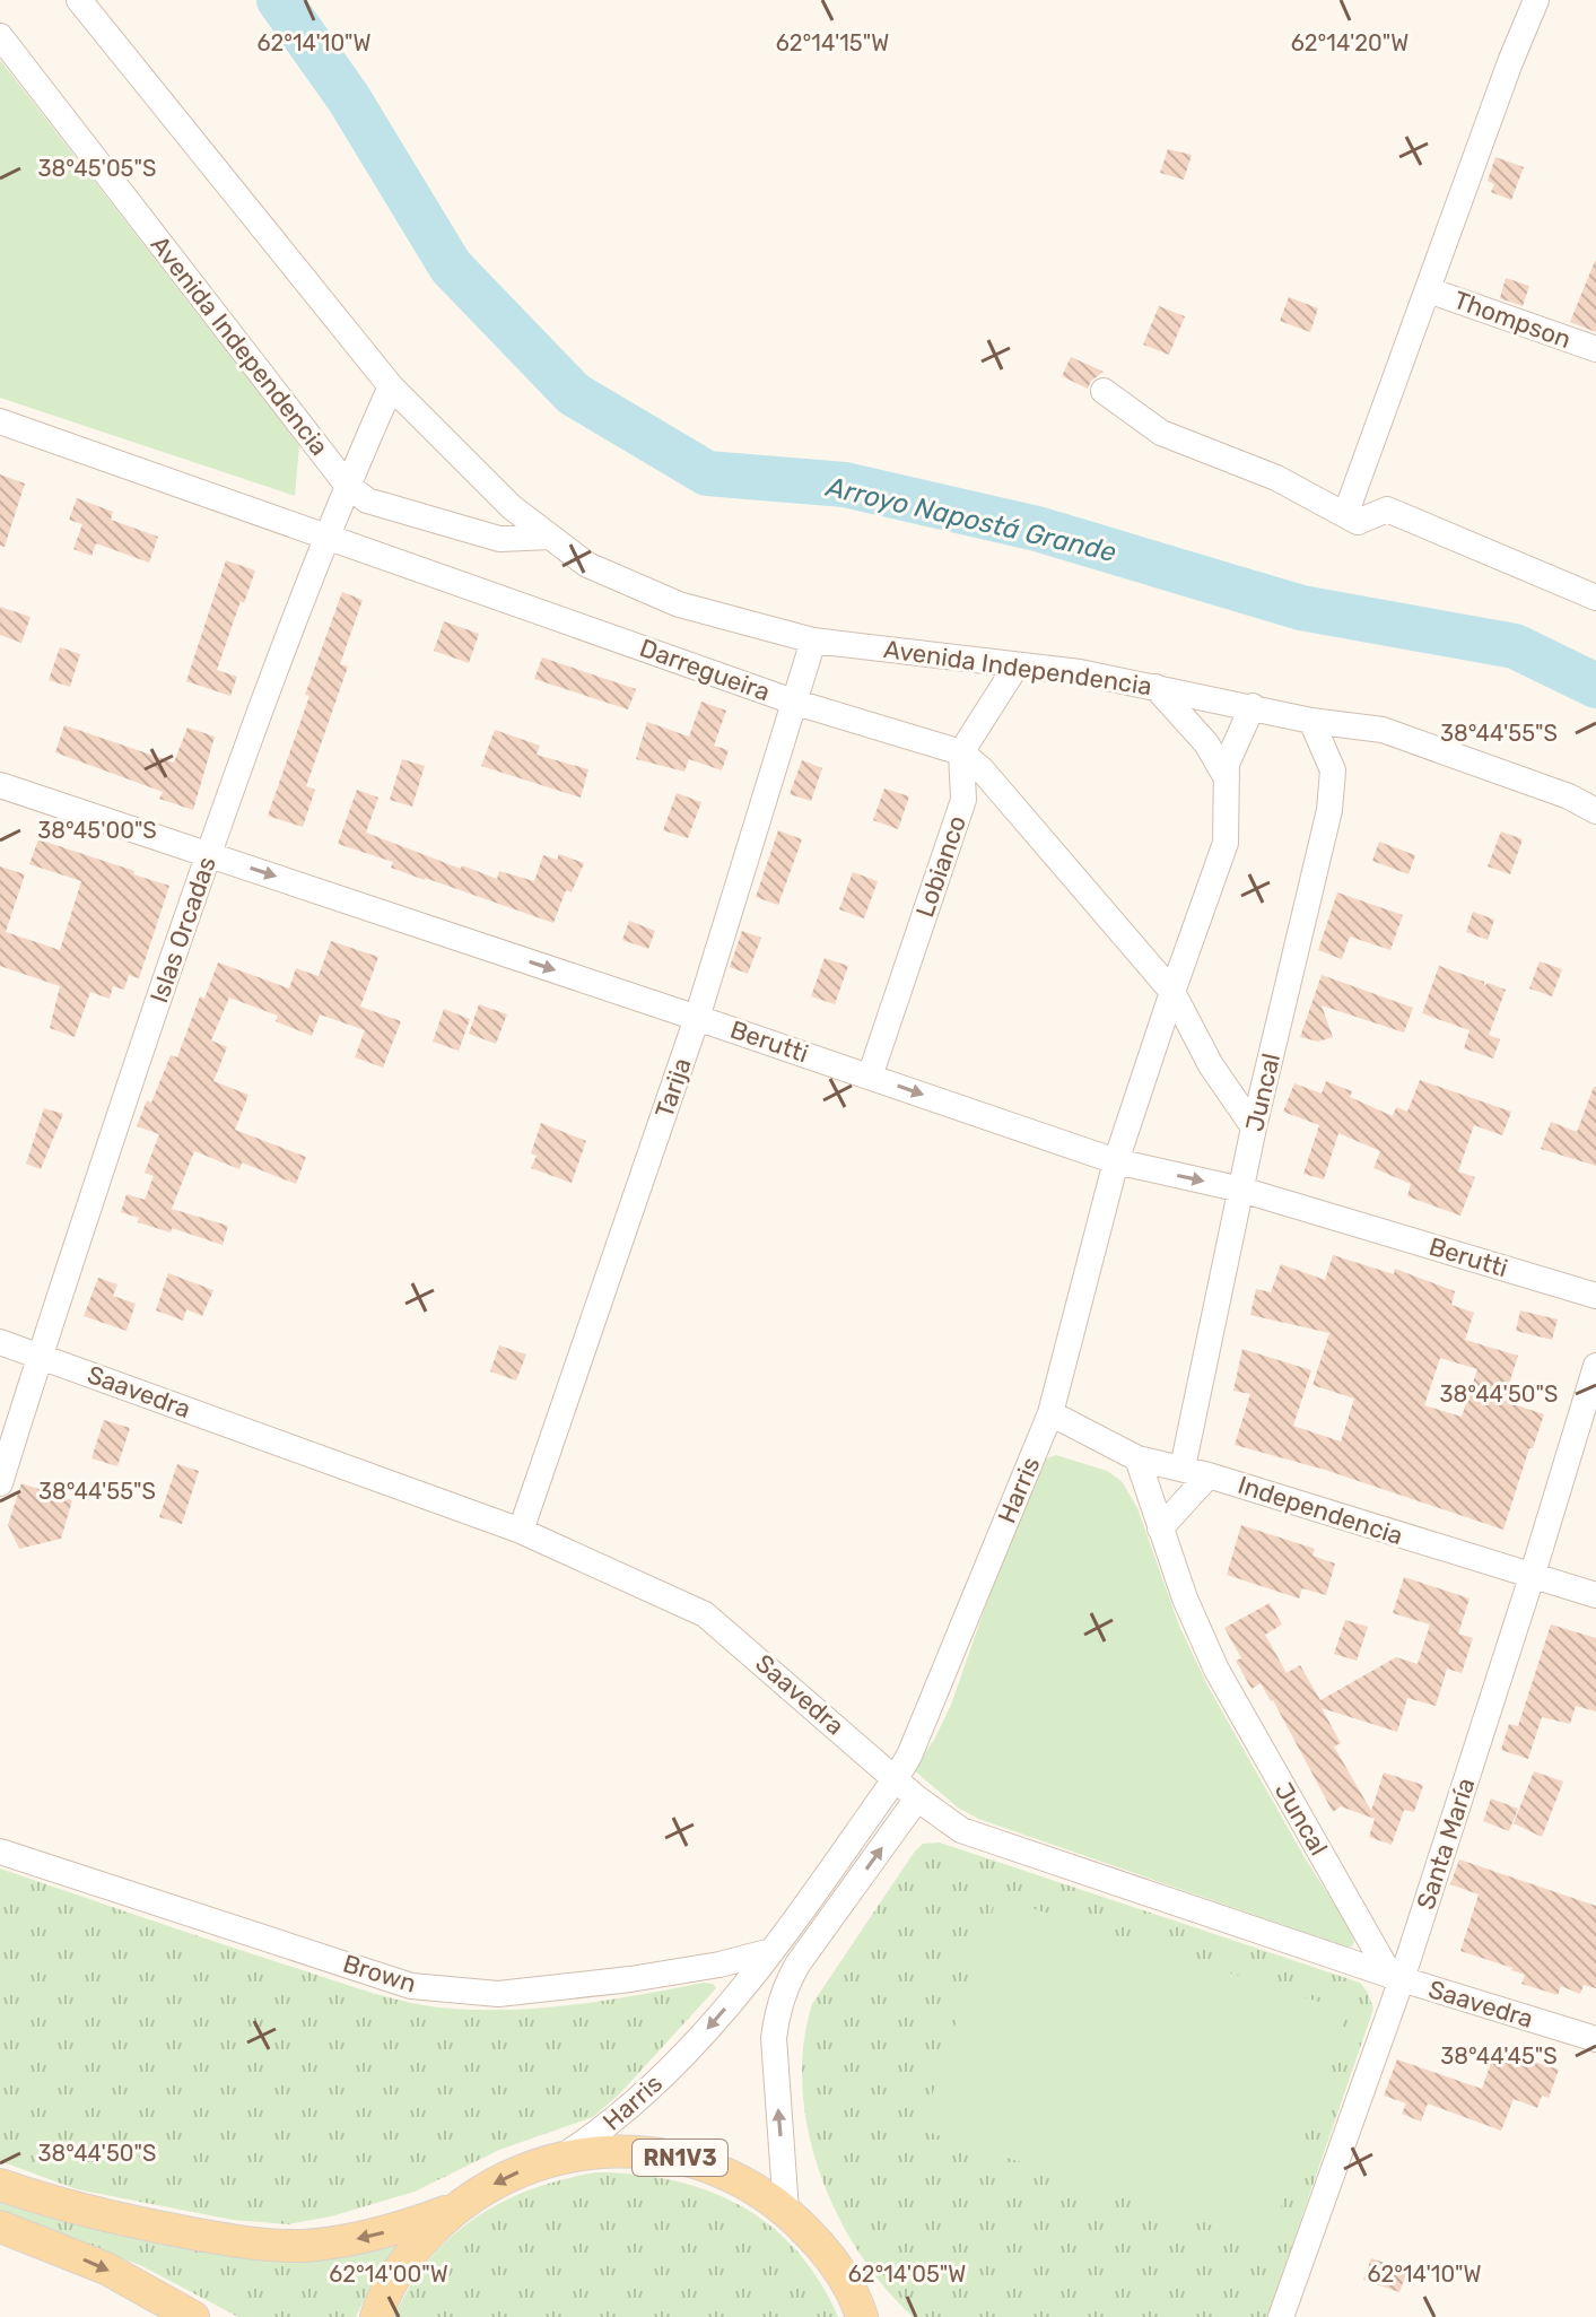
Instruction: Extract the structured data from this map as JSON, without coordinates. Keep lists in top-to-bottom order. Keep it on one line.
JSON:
{"streets":{"main road":["RN1V3"],"street":["Thompson","Avenida Independencia","Darregueira","Lobianco","Islas Orcadas","Berutti","Tarija","Juncal","Saavedra","Harris","Independencia","Santa María","Brown"]},"crossings":[["Avenida Independencia","Islas Orcadas"],["Avenida Independencia","Tarija"],["Avenida Independencia","Juncal"],["Avenida Independencia","Harris"],["Darregueira","Lobianco"],["Darregueira","Islas Orcadas"],["Darregueira","Tarija"],["Darregueira","Juncal"],["Darregueira","Harris"],["Lobianco","Berutti"],["Islas Orcadas","Berutti"],["Islas Orcadas","Saavedra"],["Berutti","Tarija"],["Berutti","Juncal"],["Berutti","Harris"],["Tarija","Saavedra"],["Juncal","Saavedra"],["Juncal","Independencia"],["Juncal","Santa María"],["Saavedra","Harris"],["Saavedra","Santa María"],["Harris","Independencia"],["Harris","Brown"],["Harris","RN1V3"],["Independencia","Santa María"]],"one_way":["Berutti"],"water":["Arroyo Napostá Grande"],"coordinates":["62°14'10\"W","62°14'15\"W","62°14'20\"W","38°45'05\"S","38°44'55\"S","38°45'00\"S","38°44'50\"S","38°44'45\"S","62°14'00\"W","62°14'05\"W"]}
